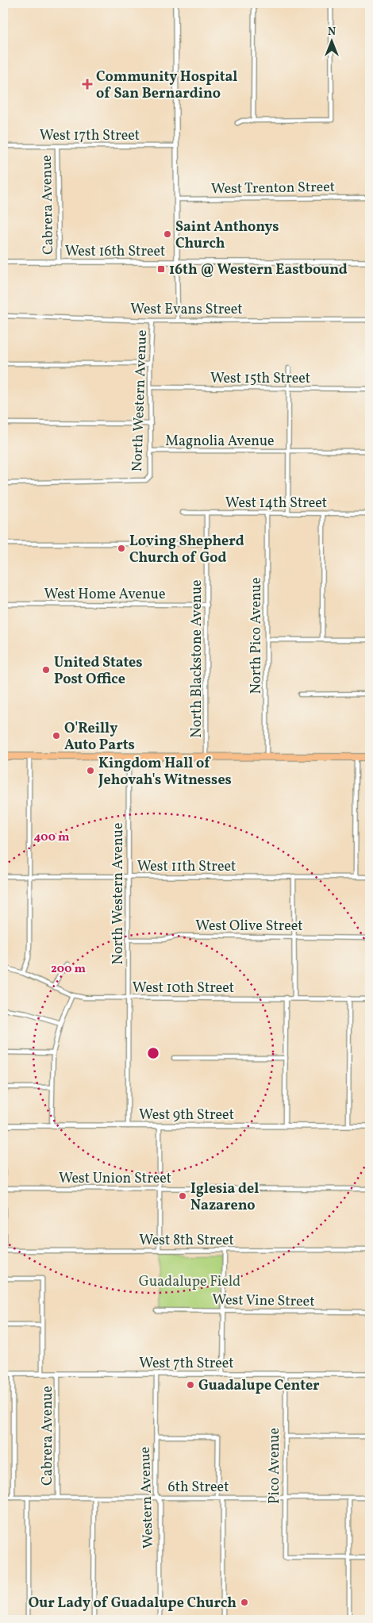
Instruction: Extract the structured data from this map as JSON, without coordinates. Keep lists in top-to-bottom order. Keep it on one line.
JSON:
{"streets":{"street":["West 17th Street","West Trenton Street","Cabrera Avenue","West 16th Street","West Evans Street","West 15th Street","North Western Avenue","Magnolia Avenue","West 14th Street","West Home Avenue","North Pico Avenue","North Blackstone Avenue","West 11th Street","West Olive Street","West 10th Street","West 9th Street","West Union Street","West 8th Street","West Vine Street","West 7th Street","Pico Avenue","6th Street","Western Avenue"]},"crossings":[["West 17th Street","Cabrera Avenue"],["Cabrera Avenue","West 16th Street"],["Cabrera Avenue","West 7th Street"],["Cabrera Avenue","6th Street"],["West Evans Street","North Western Avenue"],["West 15th Street","North Western Avenue"],["North Western Avenue","Magnolia Avenue"],["North Western Avenue","West 11th Street"],["North Western Avenue","West Olive Street"],["North Western Avenue","West 10th Street"],["North Western Avenue","West 9th Street"],["West 14th Street","North Pico Avenue"],["West 14th Street","North Blackstone Avenue"],["West Home Avenue","North Blackstone Avenue"],["West 7th Street","Pico Avenue"],["West 7th Street","Western Avenue"],["Pico Avenue","6th Street"],["6th Street","Western Avenue"]],"parks":["Guadalupe Field"],"places":{"health":["Community Hospital of San Bernardino"],"other":["Saint Anthonys Church","Loving Shepherd Church of God","United States Post Office","O'Reilly Auto Parts","Kingdom Hall of Jehovah's Witnesses","Iglesia del Nazareno","Guadalupe Center","Our Lady of Guadalupe Church"],"transit":["16th @ Western Eastbound"]},"north":"top","rings":["400 m","200 m"]}
